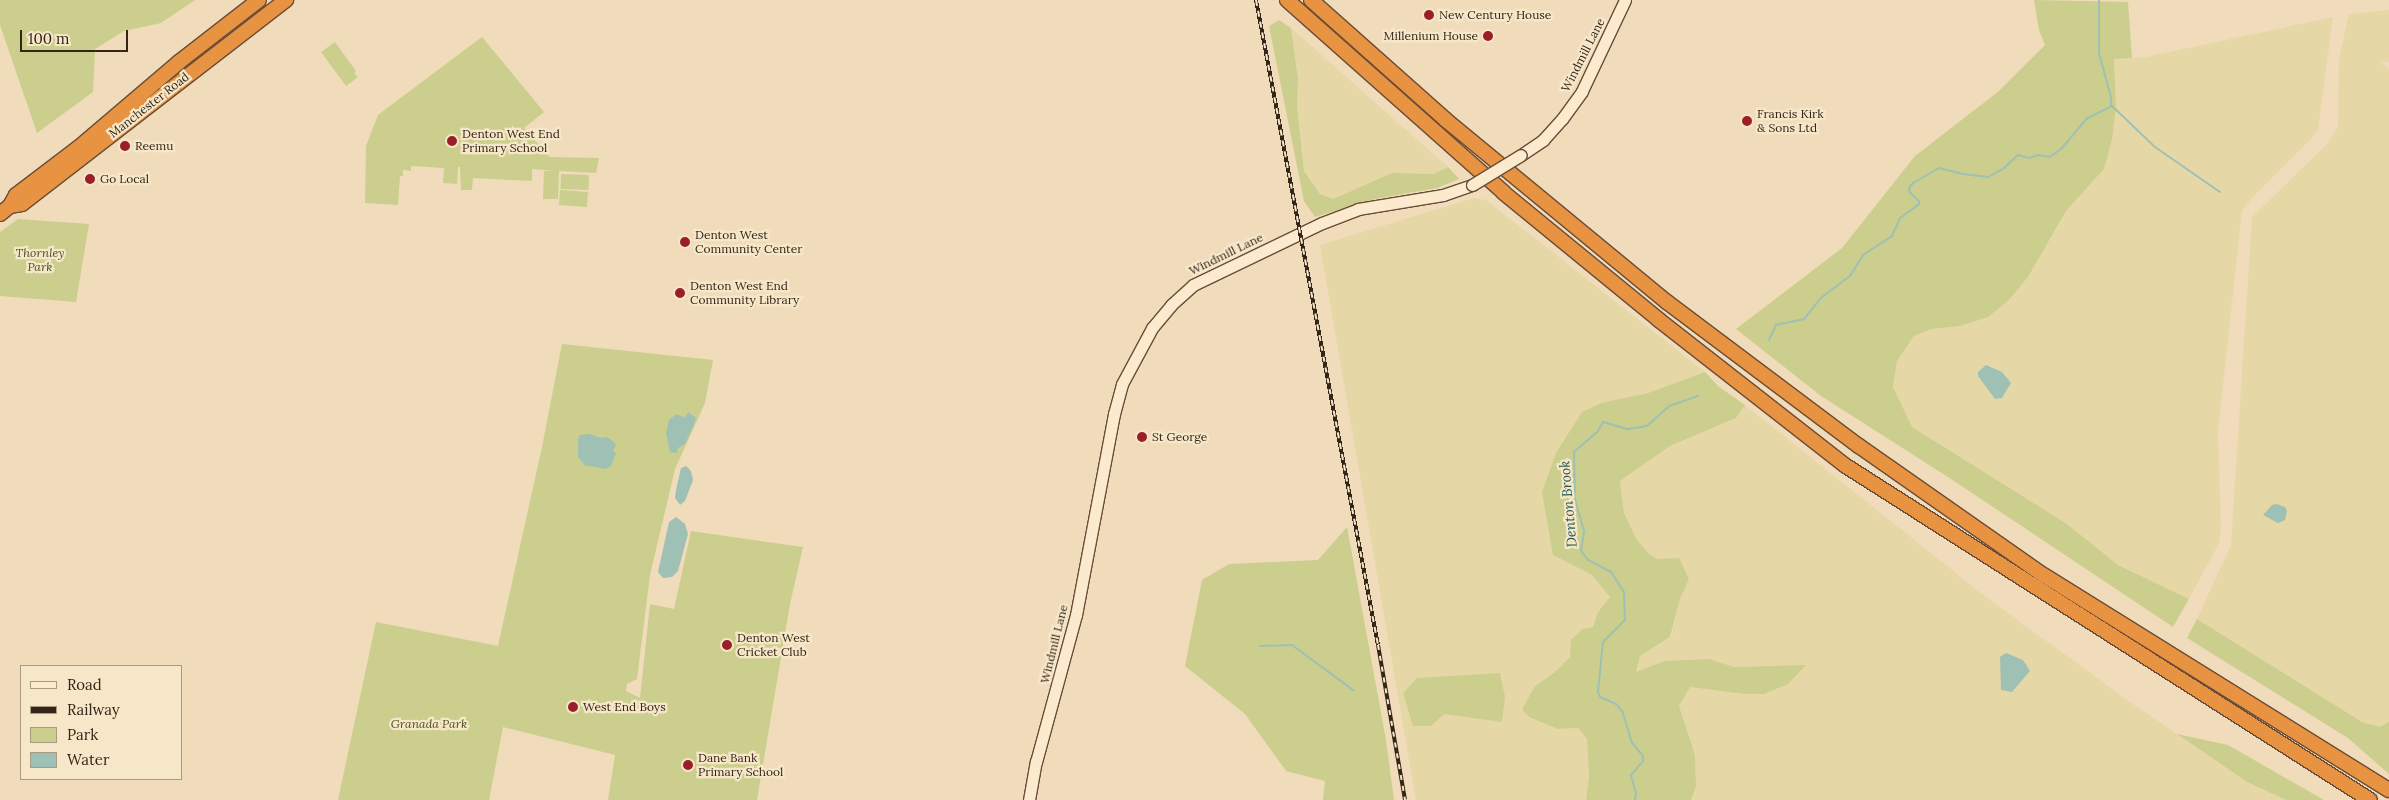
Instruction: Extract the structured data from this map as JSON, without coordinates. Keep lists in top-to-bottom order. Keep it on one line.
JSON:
{"streets":{"highway":["Manchester Road"],"street":["Windmill Lane"]},"water":["Denton Brook"],"parks":["Thornley Park","Granada Park"],"places":["New Century House","Millenium House","Francis Kirk & Sons Ltd","Denton West End Primary School","Reemu","Go Local","Denton West Community Center","Denton West End Community Library","St George","Denton West Cricket Club","West End Boys","Dane Bank Primary School"],"legend":["Road","Railway","Park","Water"],"scale_bar":"100 m"}
